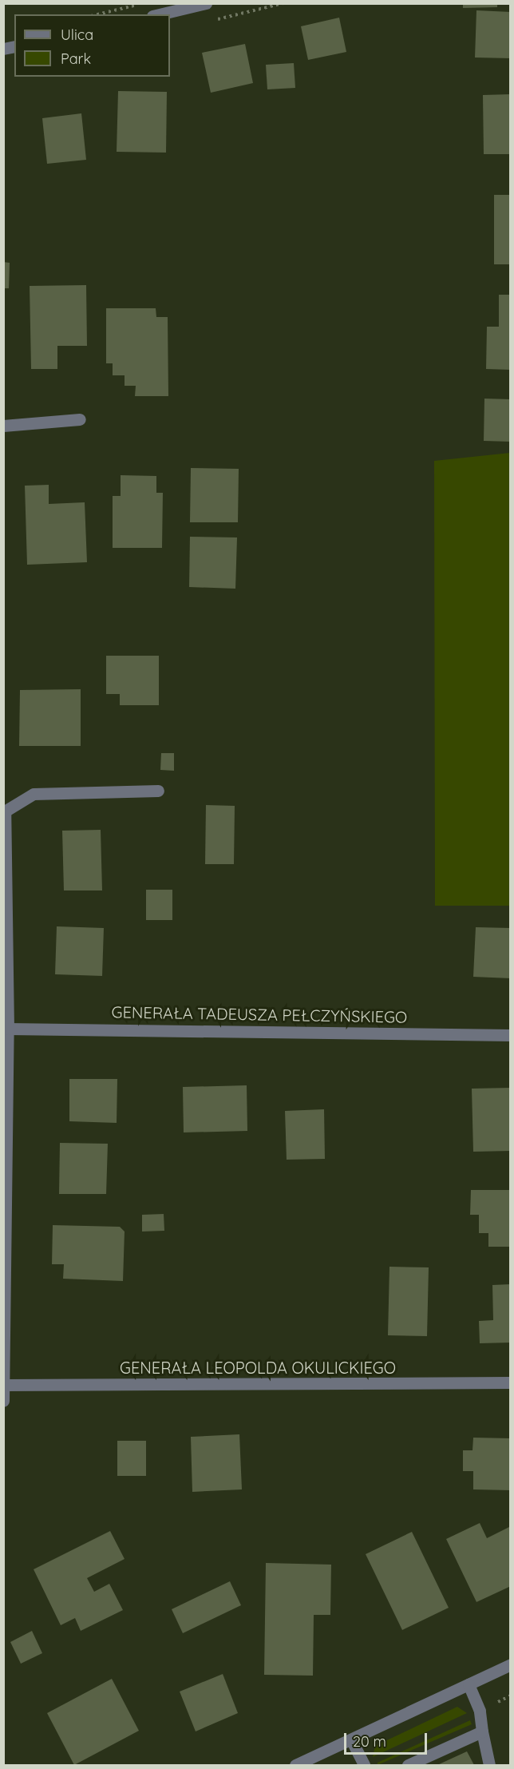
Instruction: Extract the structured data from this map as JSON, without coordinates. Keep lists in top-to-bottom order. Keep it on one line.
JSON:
{"streets":{"street":["GENERAŁA TADEUSZA PEŁCZYŃSKIEGO","GENERAŁA LEOPOLDA OKULICKIEGO"]},"legend":["Ulica","Park"],"scale_bar":"20 m"}
